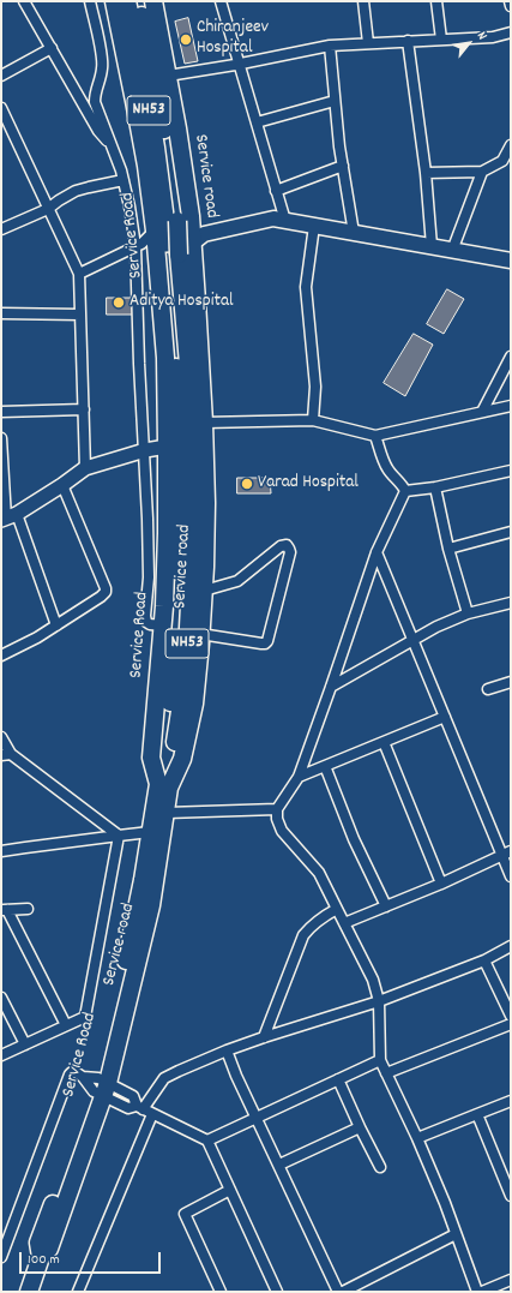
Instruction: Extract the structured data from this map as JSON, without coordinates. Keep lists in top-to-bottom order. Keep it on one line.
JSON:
{"streets":{"highway":["NH53","Service road","Service Road"]},"crossings":[["NH53","Service road"],["NH53","Service Road"],["Service road","Service Road"]],"places":["Chiranjeev Hospital","Aditya Hospital","Varad Hospital"],"scale_bar":"100 m","north":"top right"}
